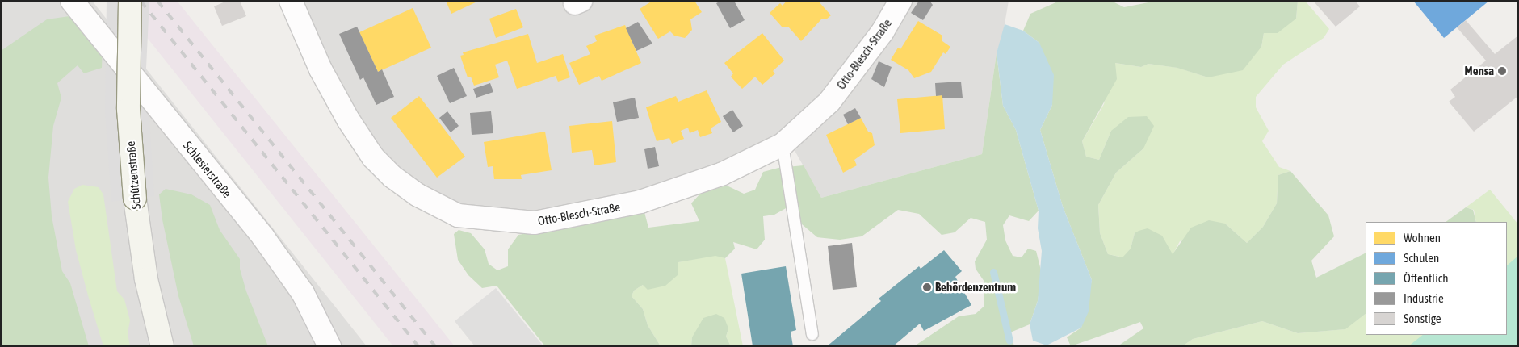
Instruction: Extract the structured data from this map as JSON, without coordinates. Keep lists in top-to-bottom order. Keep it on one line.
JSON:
{"streets":{"main road":["Schützenstraße"],"street":["Otto-Blesch-Straße","Schlesierstraße"]},"places":["Mensa","Behördenzentrum"],"legend":["Wohnen","Schulen","Öffentlich","Industrie","Sonstige"]}
